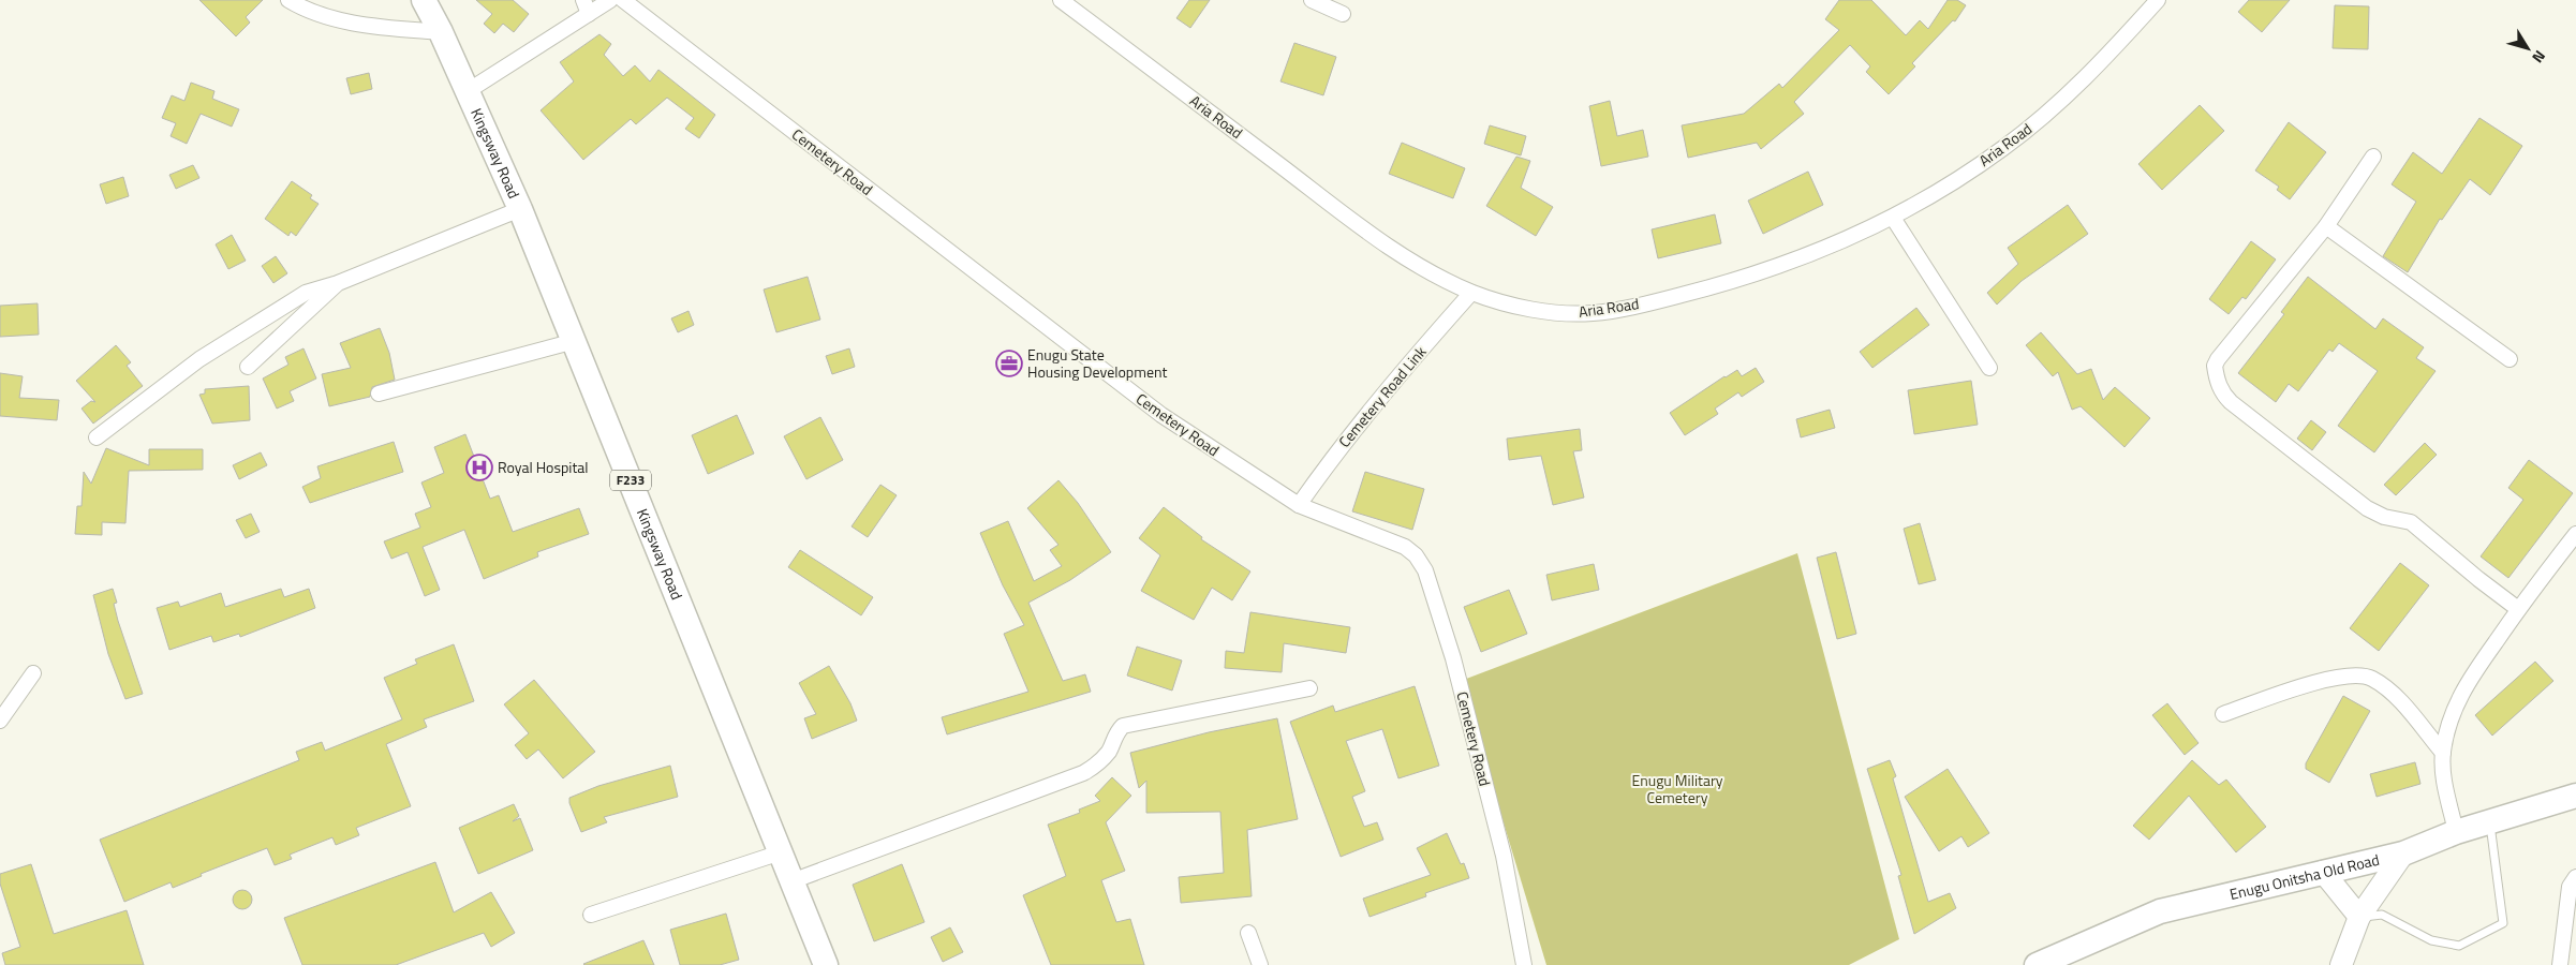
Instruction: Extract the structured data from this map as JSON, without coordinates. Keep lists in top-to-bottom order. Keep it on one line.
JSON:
{"streets":{"main road":["Kingsway Road","F233","Enugu Onitsha Old Road"],"street":["Aria Road","Cemetery Road","Cemetery Road Link"]},"crossings":[["Aria Road","Cemetery Road Link"],["Cemetery Road","Cemetery Road Link"]],"parks":["Enugu Military Cemetery"],"places":{"office":["Enugu State Housing Development"],"hospital":["Royal Hospital"]},"north":"bottom right"}
